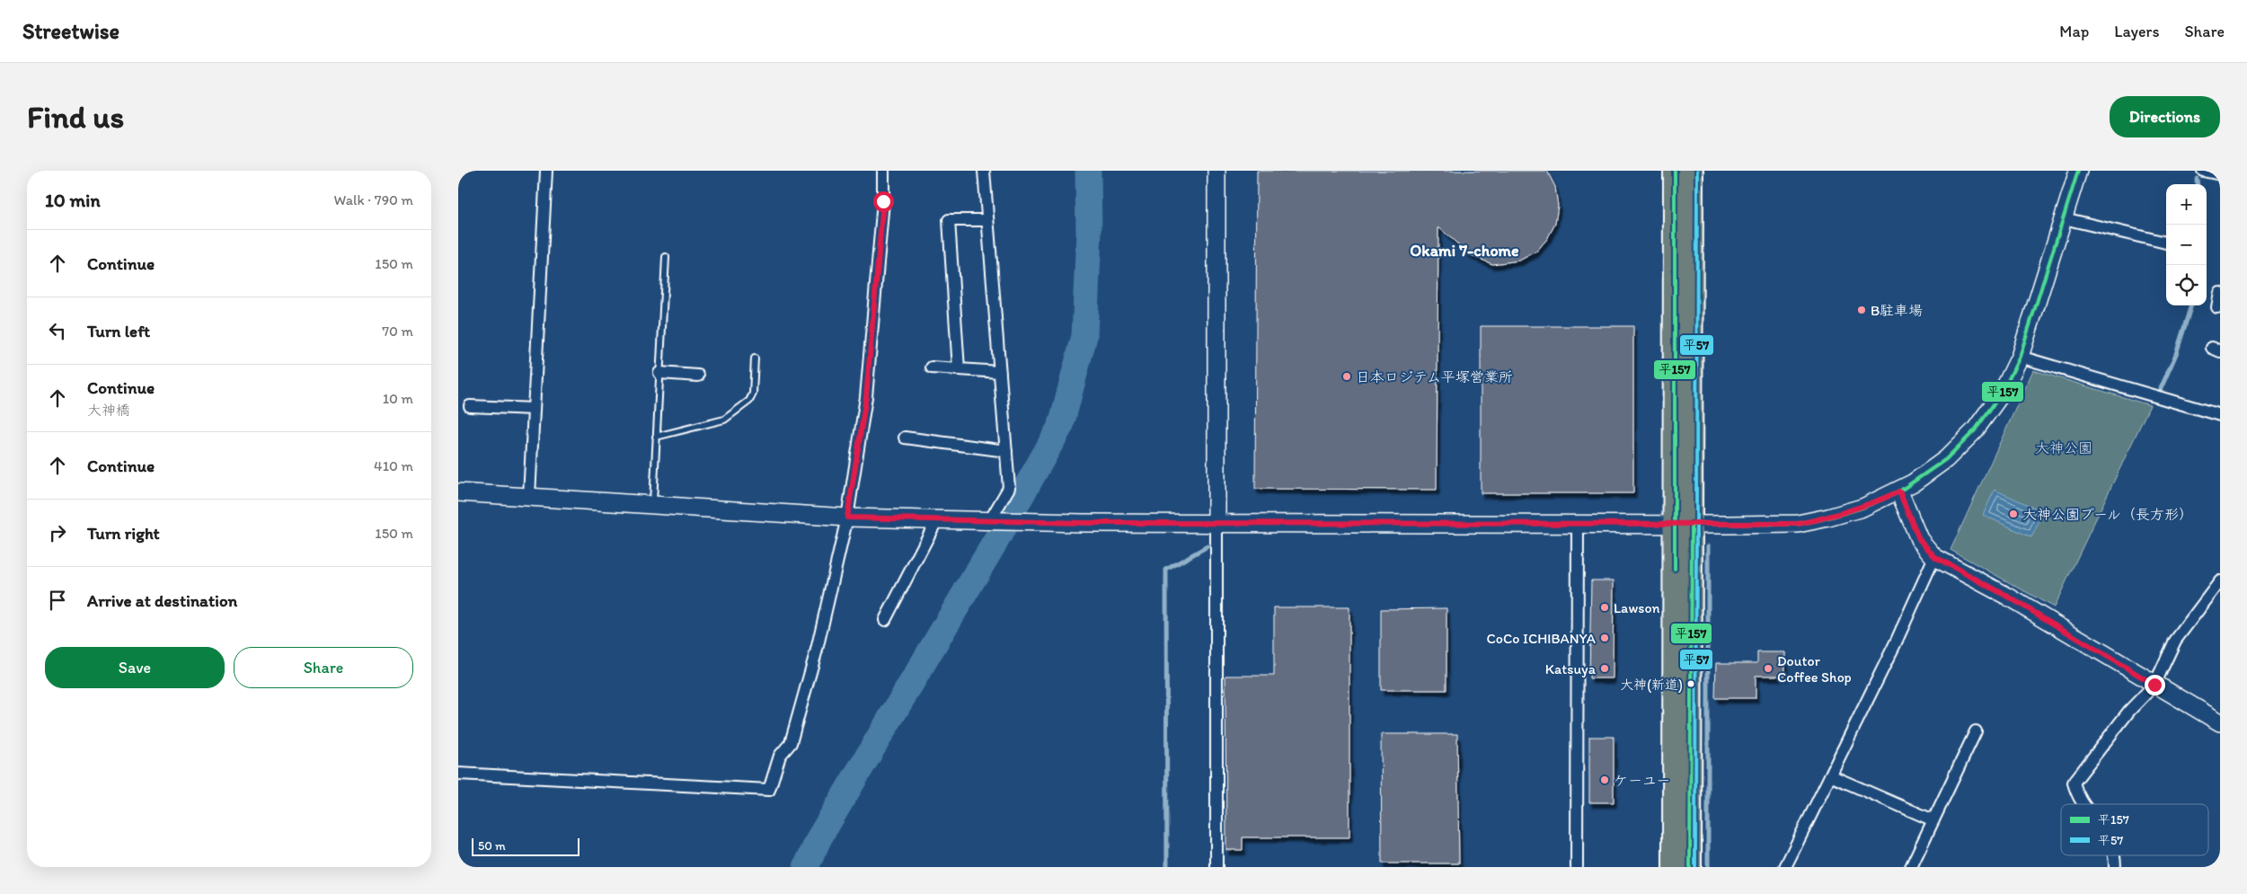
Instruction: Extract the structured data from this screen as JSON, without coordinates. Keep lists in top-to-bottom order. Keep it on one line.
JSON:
{"districts":["Okami 7-chome"],"parks":["大神公園"],"places":["B駐車場","日本ロジテム平塚営業所","大神公園プール（長方形）","Lawson","CoCo ICHIBANYA","Katsuya","Doutor Coffee Shop","大神(新道)","ケーユー"],"lines":["transit line 平157","transit line 平57"],"legend":["平157","平57"],"scale_bar":"50 m","page":{"header":"Streetwise","nav":["Map","Layers","Share"],"buttons":["Directions",["Save","Share"]],"title":"Find us","heading":["10 min","Walk · 790 m"],"map_buttons":["+","−"],"list":[["Continue","150 m"],["Turn left","70 m"],["Continue","大神橋","10 m"],["Continue","410 m"],["Turn right","150 m"],"Arrive at destination"],"scale":"50 m"}}
